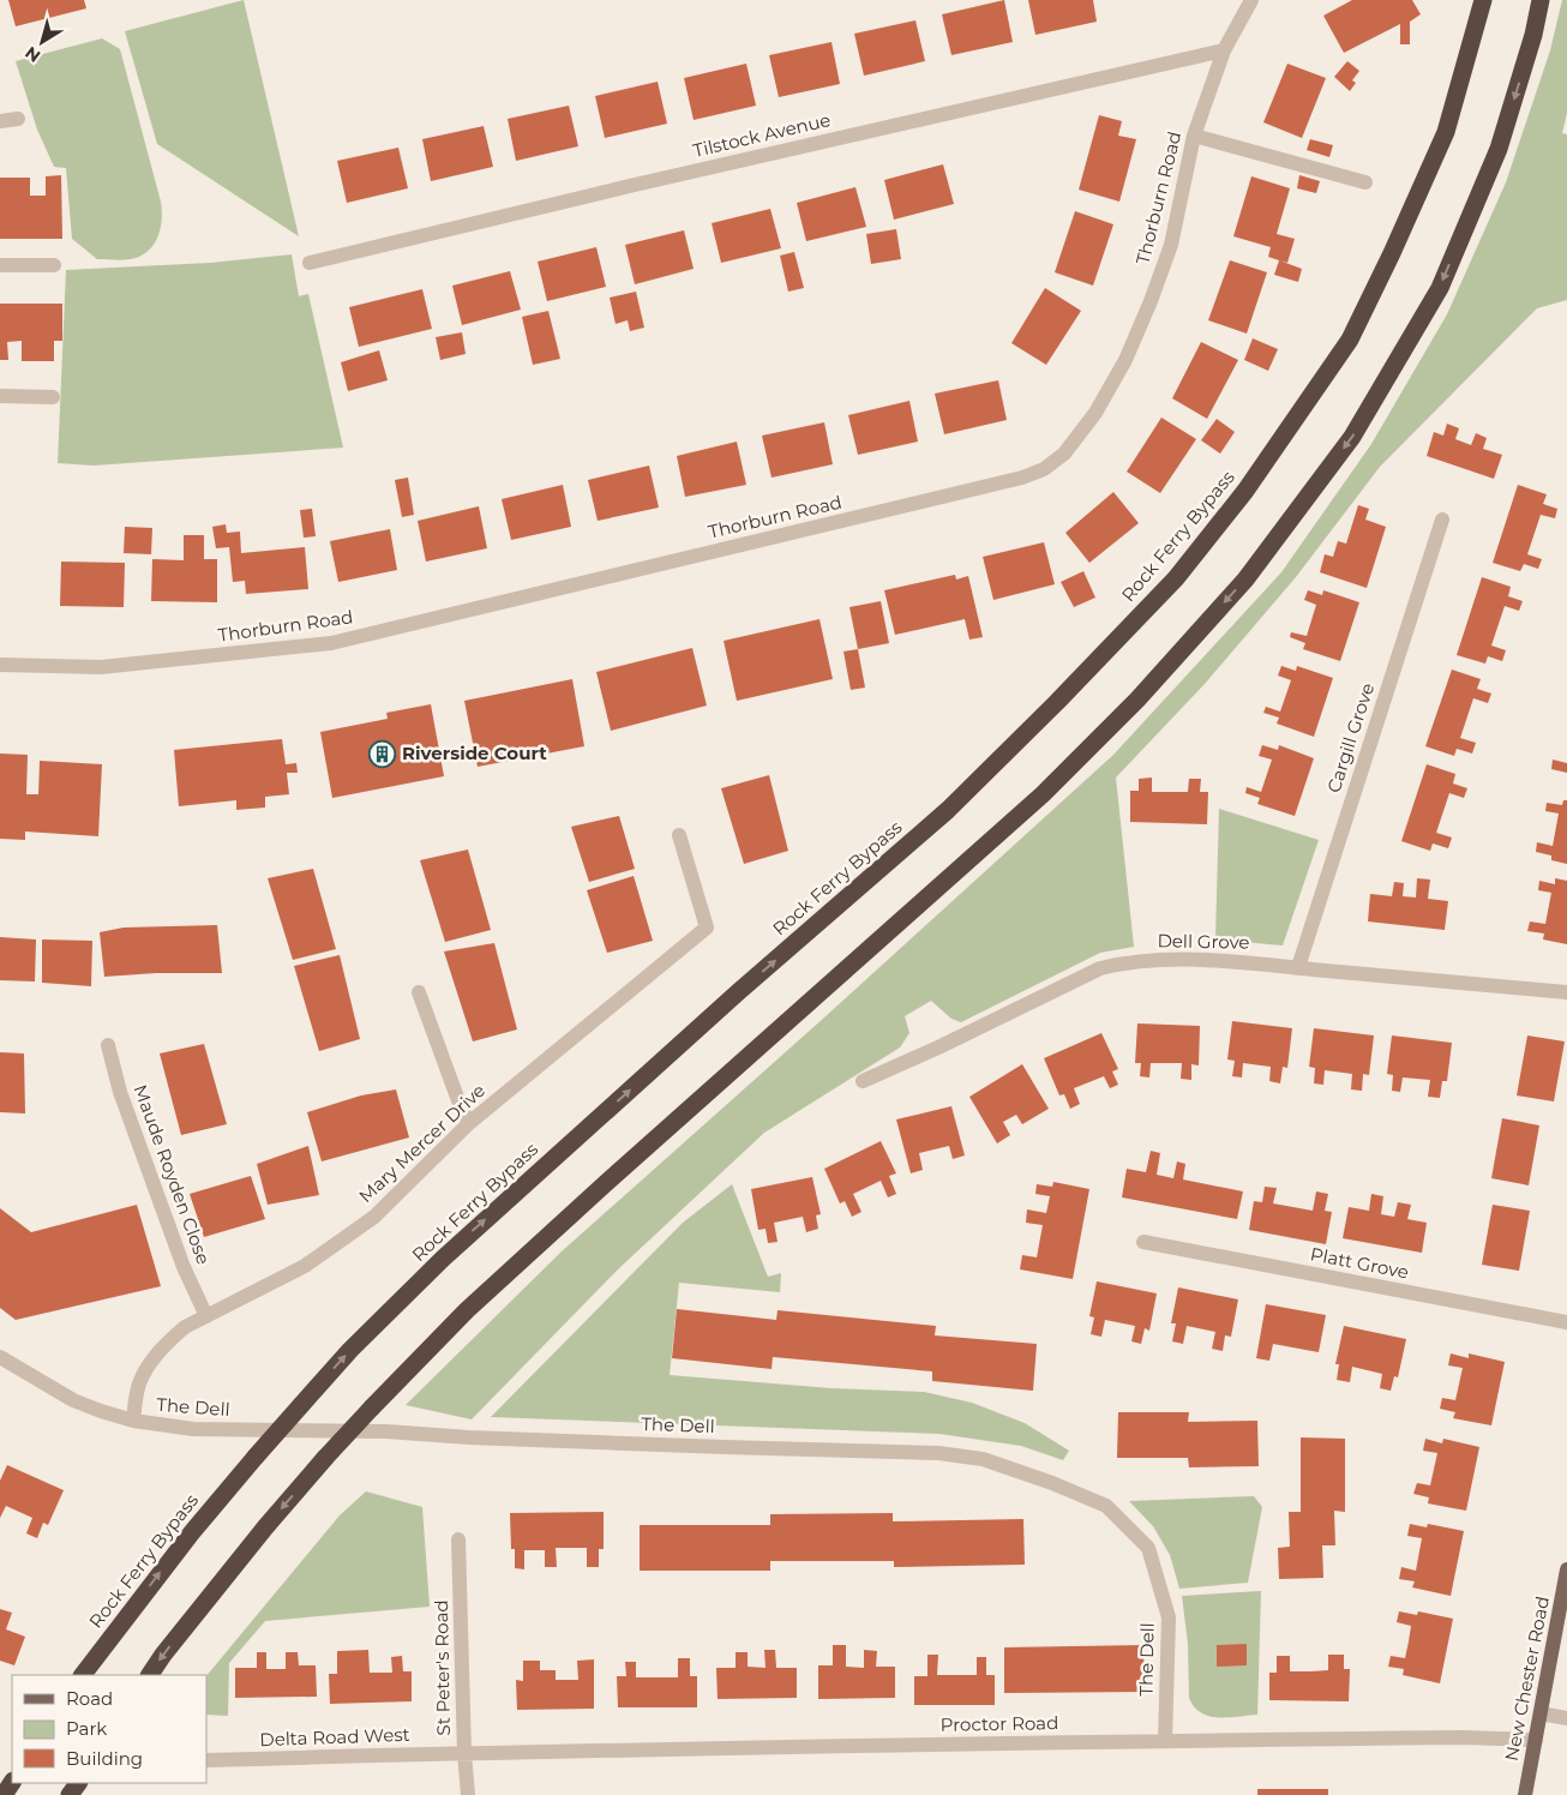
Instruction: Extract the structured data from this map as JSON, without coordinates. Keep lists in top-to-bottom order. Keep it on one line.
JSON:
{"streets":{"highway":["Rock Ferry Bypass"],"main road":["New Chester Road"],"street":["Tilstock Avenue","Thorburn Road","Cargill Grove","Dell Grove","Mary Mercer Drive","Maude Royden Close","Platt Grove","The Dell","St Peter's Road","Proctor Road","Delta Road West"]},"crossings":[["Tilstock Avenue","Thorburn Road"],["Cargill Grove","Dell Grove"],["Mary Mercer Drive","Maude Royden Close"],["Mary Mercer Drive","The Dell"],["The Dell","Proctor Road"],["St Peter's Road","Proctor Road"],["St Peter's Road","Delta Road West"],["New Chester Road","Proctor Road"],["Proctor Road","Delta Road West"]],"places":{"building":["Riverside Court"]},"legend":["Road","Park","Building"],"north":"bottom left"}
